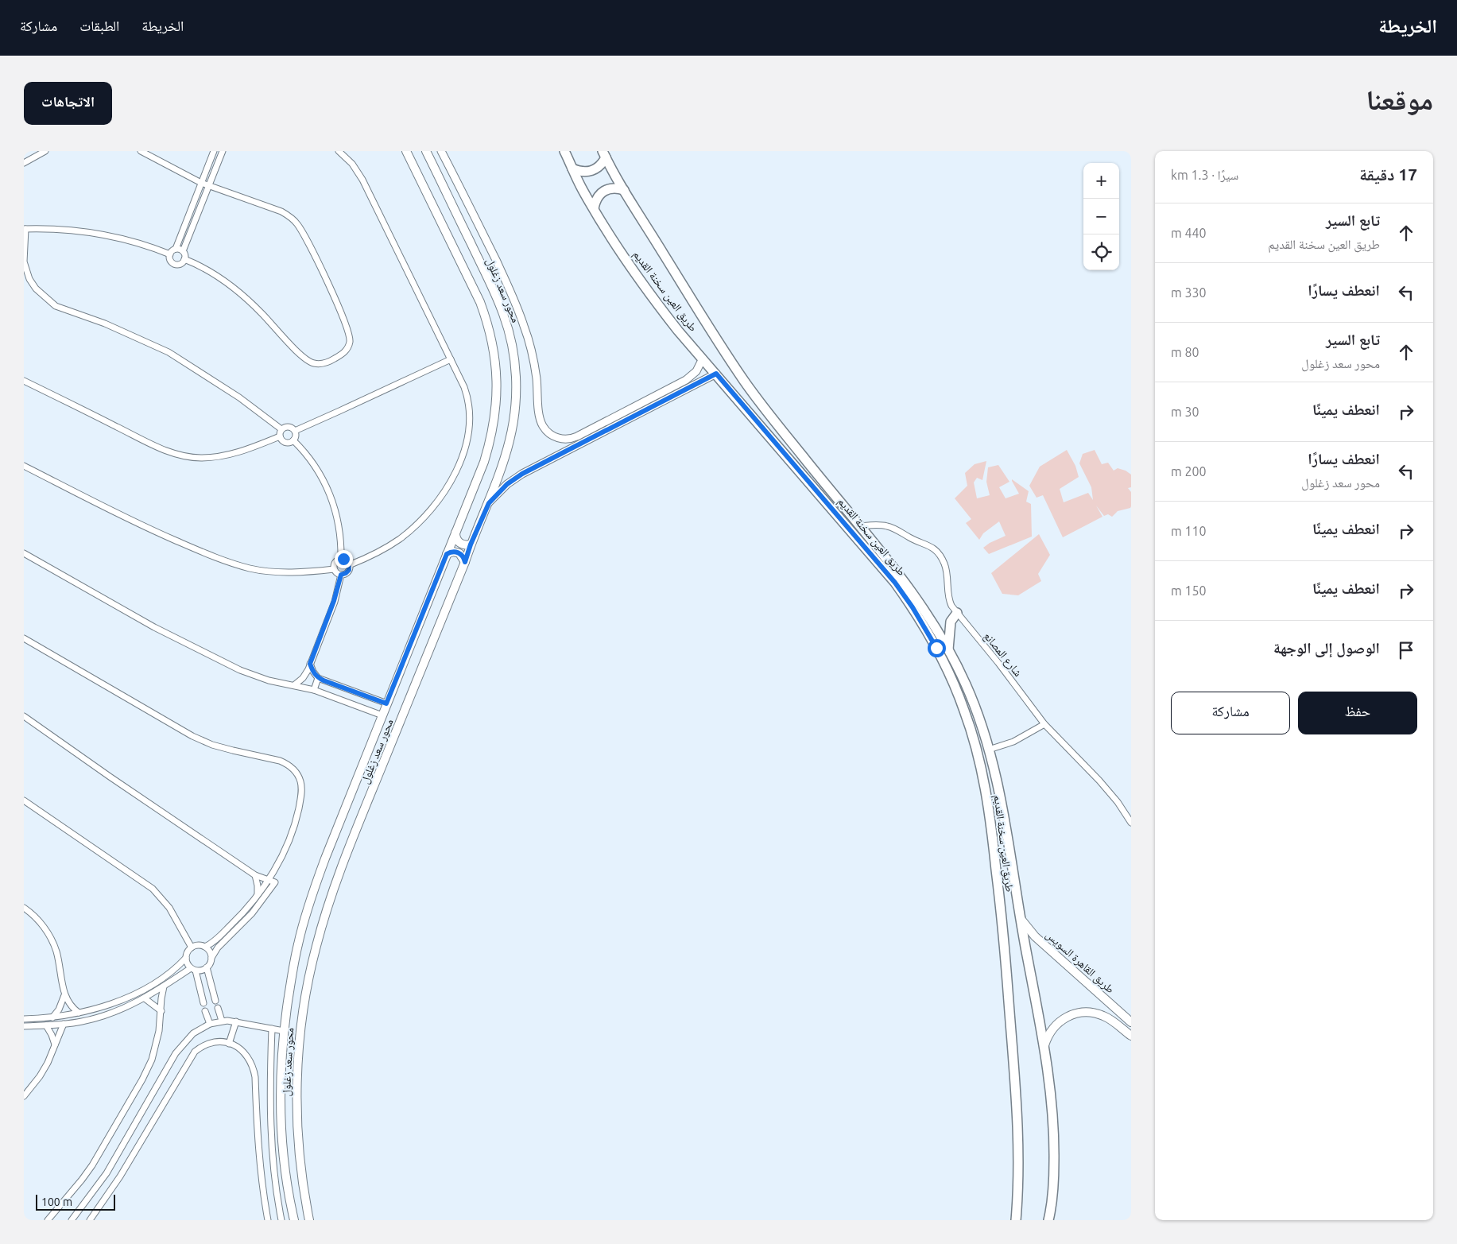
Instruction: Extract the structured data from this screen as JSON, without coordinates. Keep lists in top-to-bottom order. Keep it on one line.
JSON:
{"streets":{"main road":["محور سعد زغلول","طريق العين سخنة القديم","طريق القاهرة السويس"],"street":["شارع المصانع"]},"crossings":[["طريق العين سخنة القديم","شارع المصانع"],["طريق العين سخنة القديم","طريق القاهرة السويس"]],"scale_bar":"100 m","page":{"header":"الخريطة","nav":["الخريطة","الطبقات","مشاركة"],"title":"موقعنا","buttons":["الاتجاهات",["حفظ","مشاركة"]],"heading":["17 دقيقة","سيرًا · 1.3 km"],"map_buttons":["+","−"],"list":[["تابع السير","طريق العين سخنة القديم","440 m"],["انعطف يسارًا","330 m"],["تابع السير","محور سعد زغلول","80 m"],["انعطف يمينًا","30 m"],["انعطف يسارًا","محور سعد زغلول","200 m"],["انعطف يمينًا","110 m"],["انعطف يمينًا","150 m"],"الوصول إلى الوجهة"],"scale":"100 m"}}
